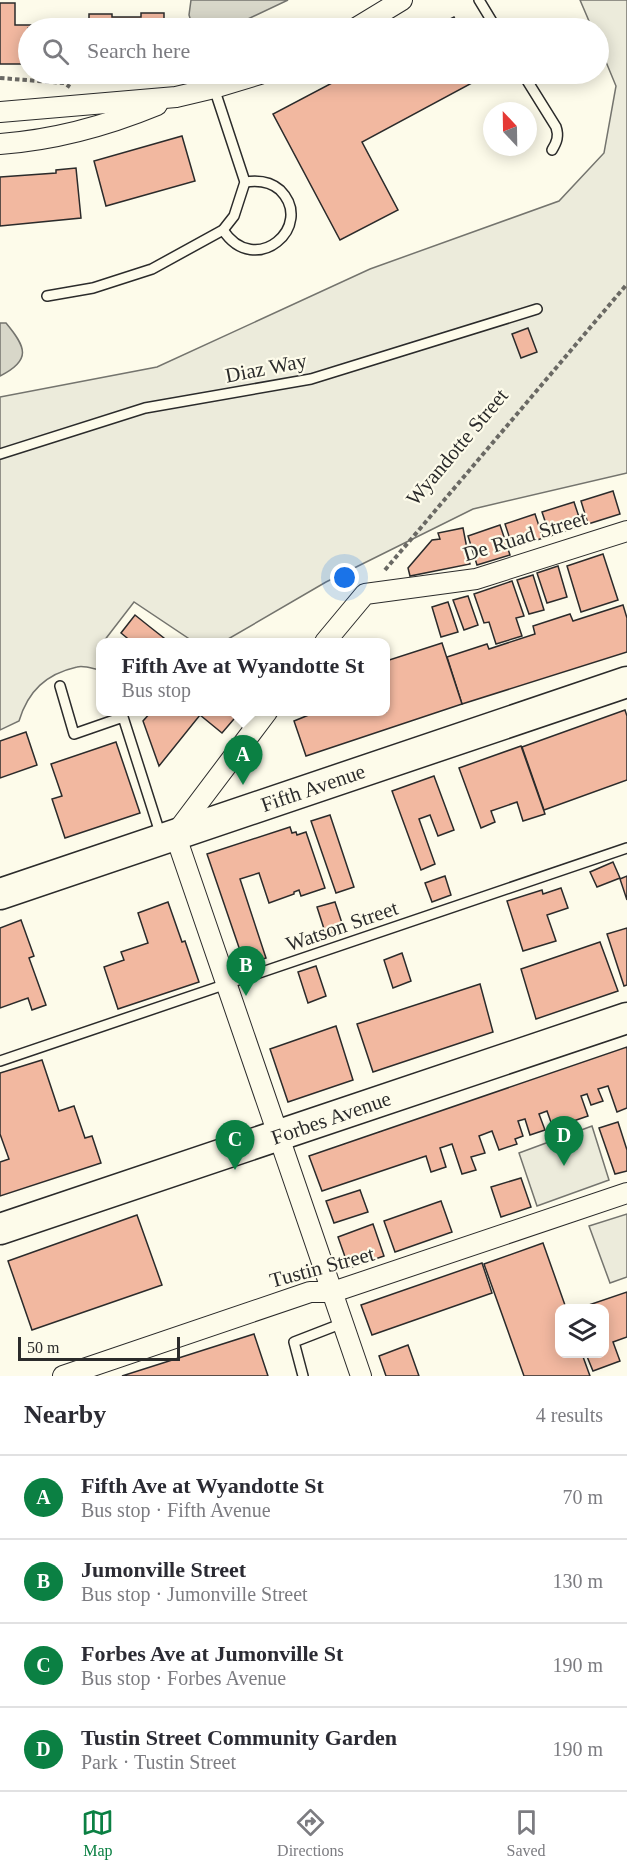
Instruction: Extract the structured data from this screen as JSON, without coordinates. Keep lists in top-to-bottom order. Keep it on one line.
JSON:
{"streets":{"main road":["Fifth Avenue","Forbes Avenue"],"street":["De Ruad Street","Tustin Street"],"lane":["Diaz Way","Watson Street"],"path":["Wyandotte Street"]},"crossings":[["Wyandotte Street","De Ruad Street"]],"scale_bar":"50 m","north":"top","page":{"search":"Search here","popup":["Fifth Ave at Wyandotte St","Bus stop"],"pins":["A","B","D","C"],"scale":"50 m","heading":["Nearby","4 results"],"list":[{"mark":"A","name":"Fifth Ave at Wyandotte St","note":"Bus stop · Fifth Avenue","value":"70 m"},{"mark":"B","name":"Jumonville Street","note":"Bus stop · Jumonville Street","value":"130 m"},{"mark":"C","name":"Forbes Ave at Jumonville St","note":"Bus stop · Forbes Avenue","value":"190 m"},{"mark":"D","name":"Tustin Street Community Garden","note":"Park · Tustin Street","value":"190 m"}],"nav":["Map","Directions","Saved"]}}
